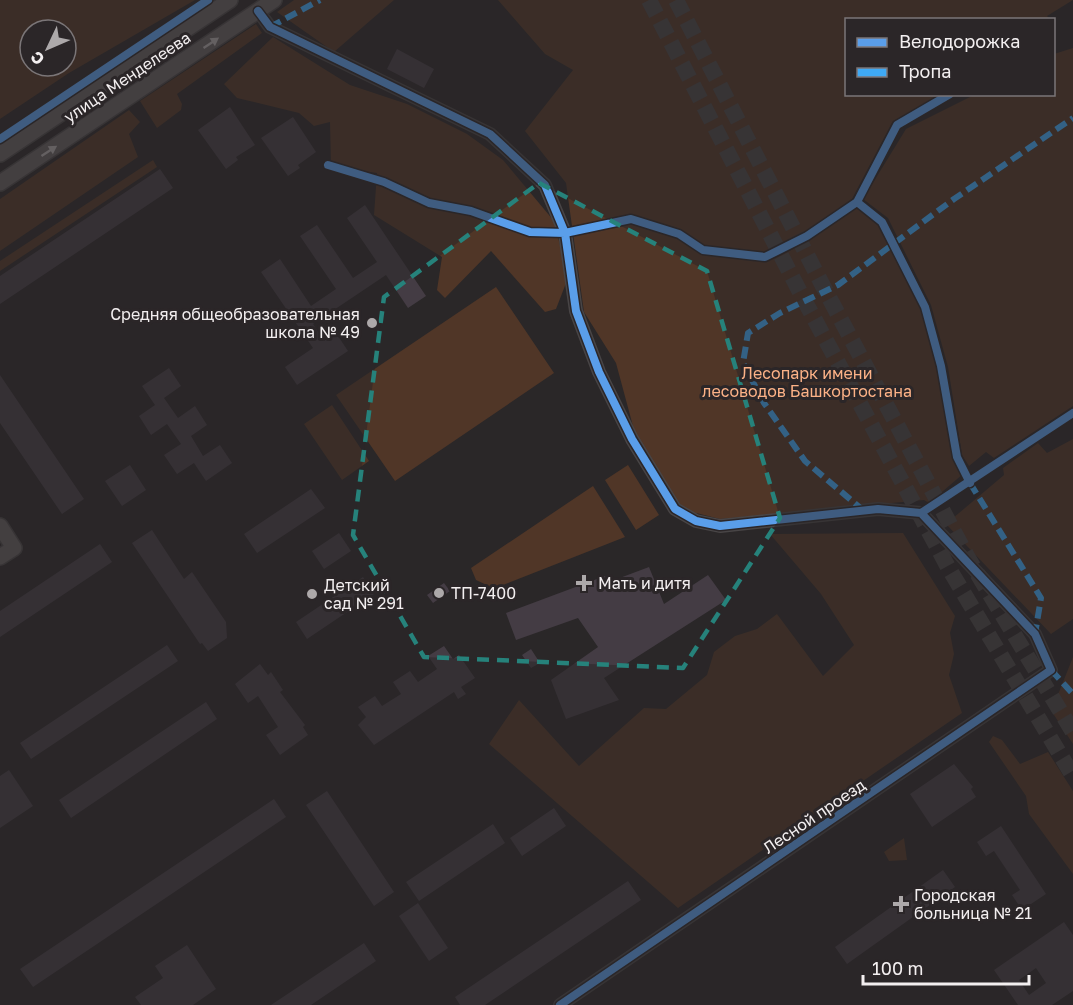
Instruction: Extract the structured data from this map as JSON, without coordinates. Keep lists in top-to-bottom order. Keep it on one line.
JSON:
{"streets":{"main road":["улица Менделеева"],"street":["Лесной проезд"]},"crossings":[["улица Менделеева","Лесной проезд"]],"parks":["Лесопарк имени лесоводов Башкортостана"],"places":{"other":["Средняя общеобразовательная школа № 49","ТП-7400","Детский сад № 291"],"health":["Мать и дитя","Городская больница № 21"]},"legend":["Велодорожка","Тропа"],"scale_bar":"100 m","north":"bottom left"}
